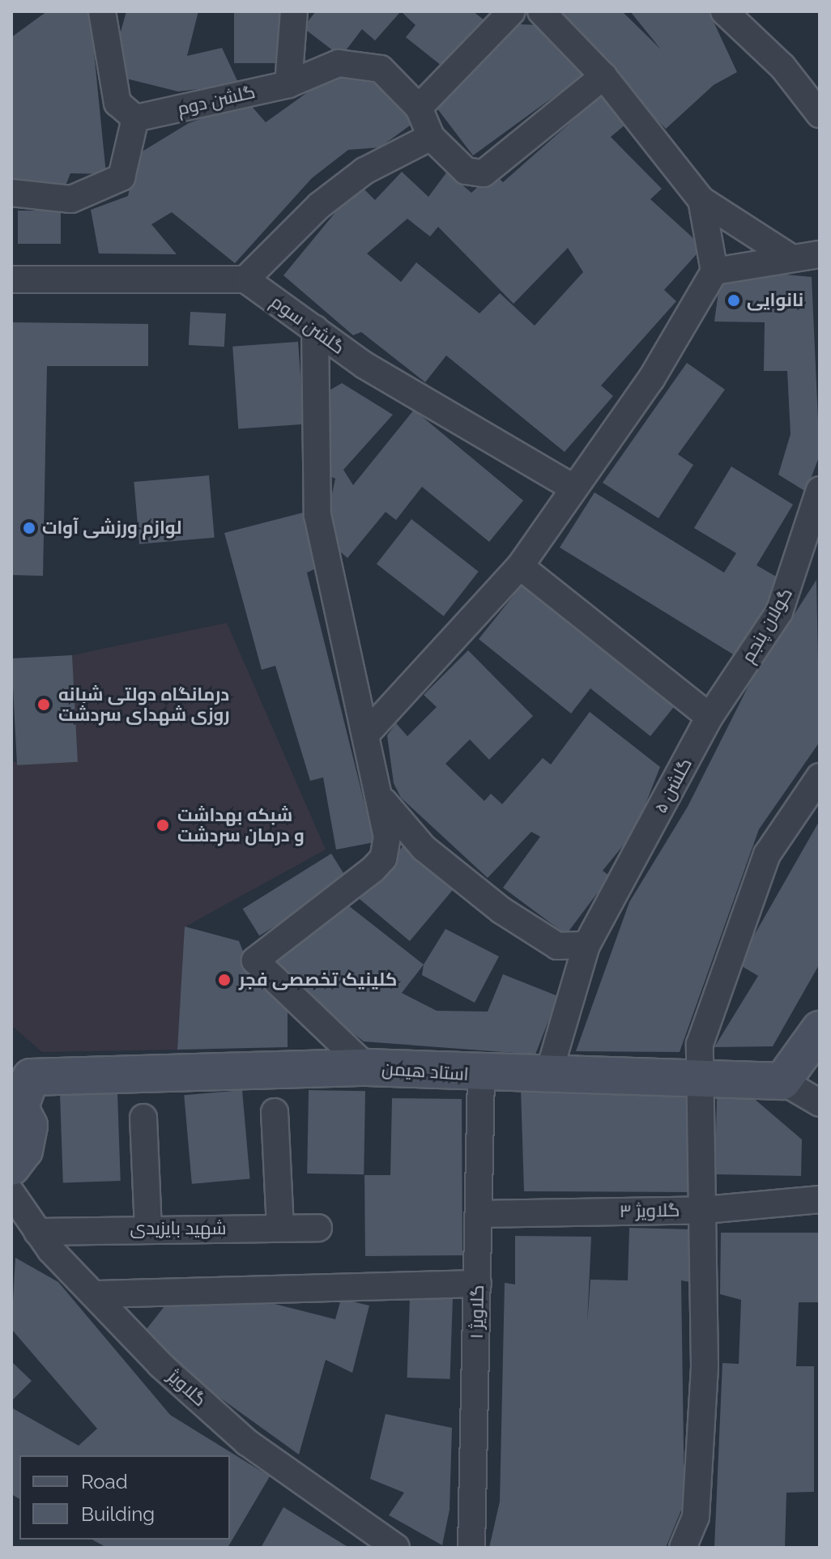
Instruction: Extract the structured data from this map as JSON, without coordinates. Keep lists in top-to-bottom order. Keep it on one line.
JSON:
{"streets":{"main road":["استاد هیمن"],"street":["گلشن دوم","گلشن سوم","گولان پنجم","گلشن ۵","گلاویژ ۳","شهید بایزیدی","گلاویژ ۱","گلاویژ"]},"crossings":[["گولان پنجم","گلشن ۵"],["گلشن ۵","استاد هیمن"],["استاد هیمن","گلاویژ ۱"],["گلاویژ ۳","گلاویژ ۱"],["شهید بایزیدی","گلاویژ"]],"places":["نانوایی","لوازم ورزشی آوات","درمانگاه دولتی شبانه روزی شهدای سردشت","شبکه بهداشت و درمان سردشت","کلینیک تخصصی فجر"],"legend":["Road","Building"]}
